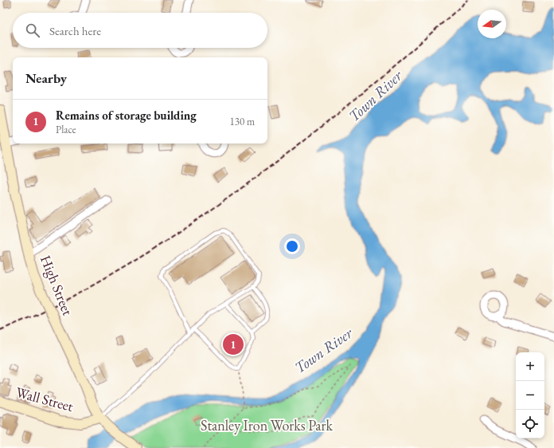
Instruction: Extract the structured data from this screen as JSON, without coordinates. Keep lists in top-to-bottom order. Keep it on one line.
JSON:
{"streets":{"street":["High Street","Wall Street"]},"crossings":[["High Street","Wall Street"]],"water":["Town River"],"parks":["Stanley Iron Works Park"],"north":"left","page":{"search":"Search here","heading":"Nearby","list":[{"mark":"1","name":"Remains of storage building","note":"Place","value":"130 m"}],"pins":"1","map_buttons":["+","−"]}}
